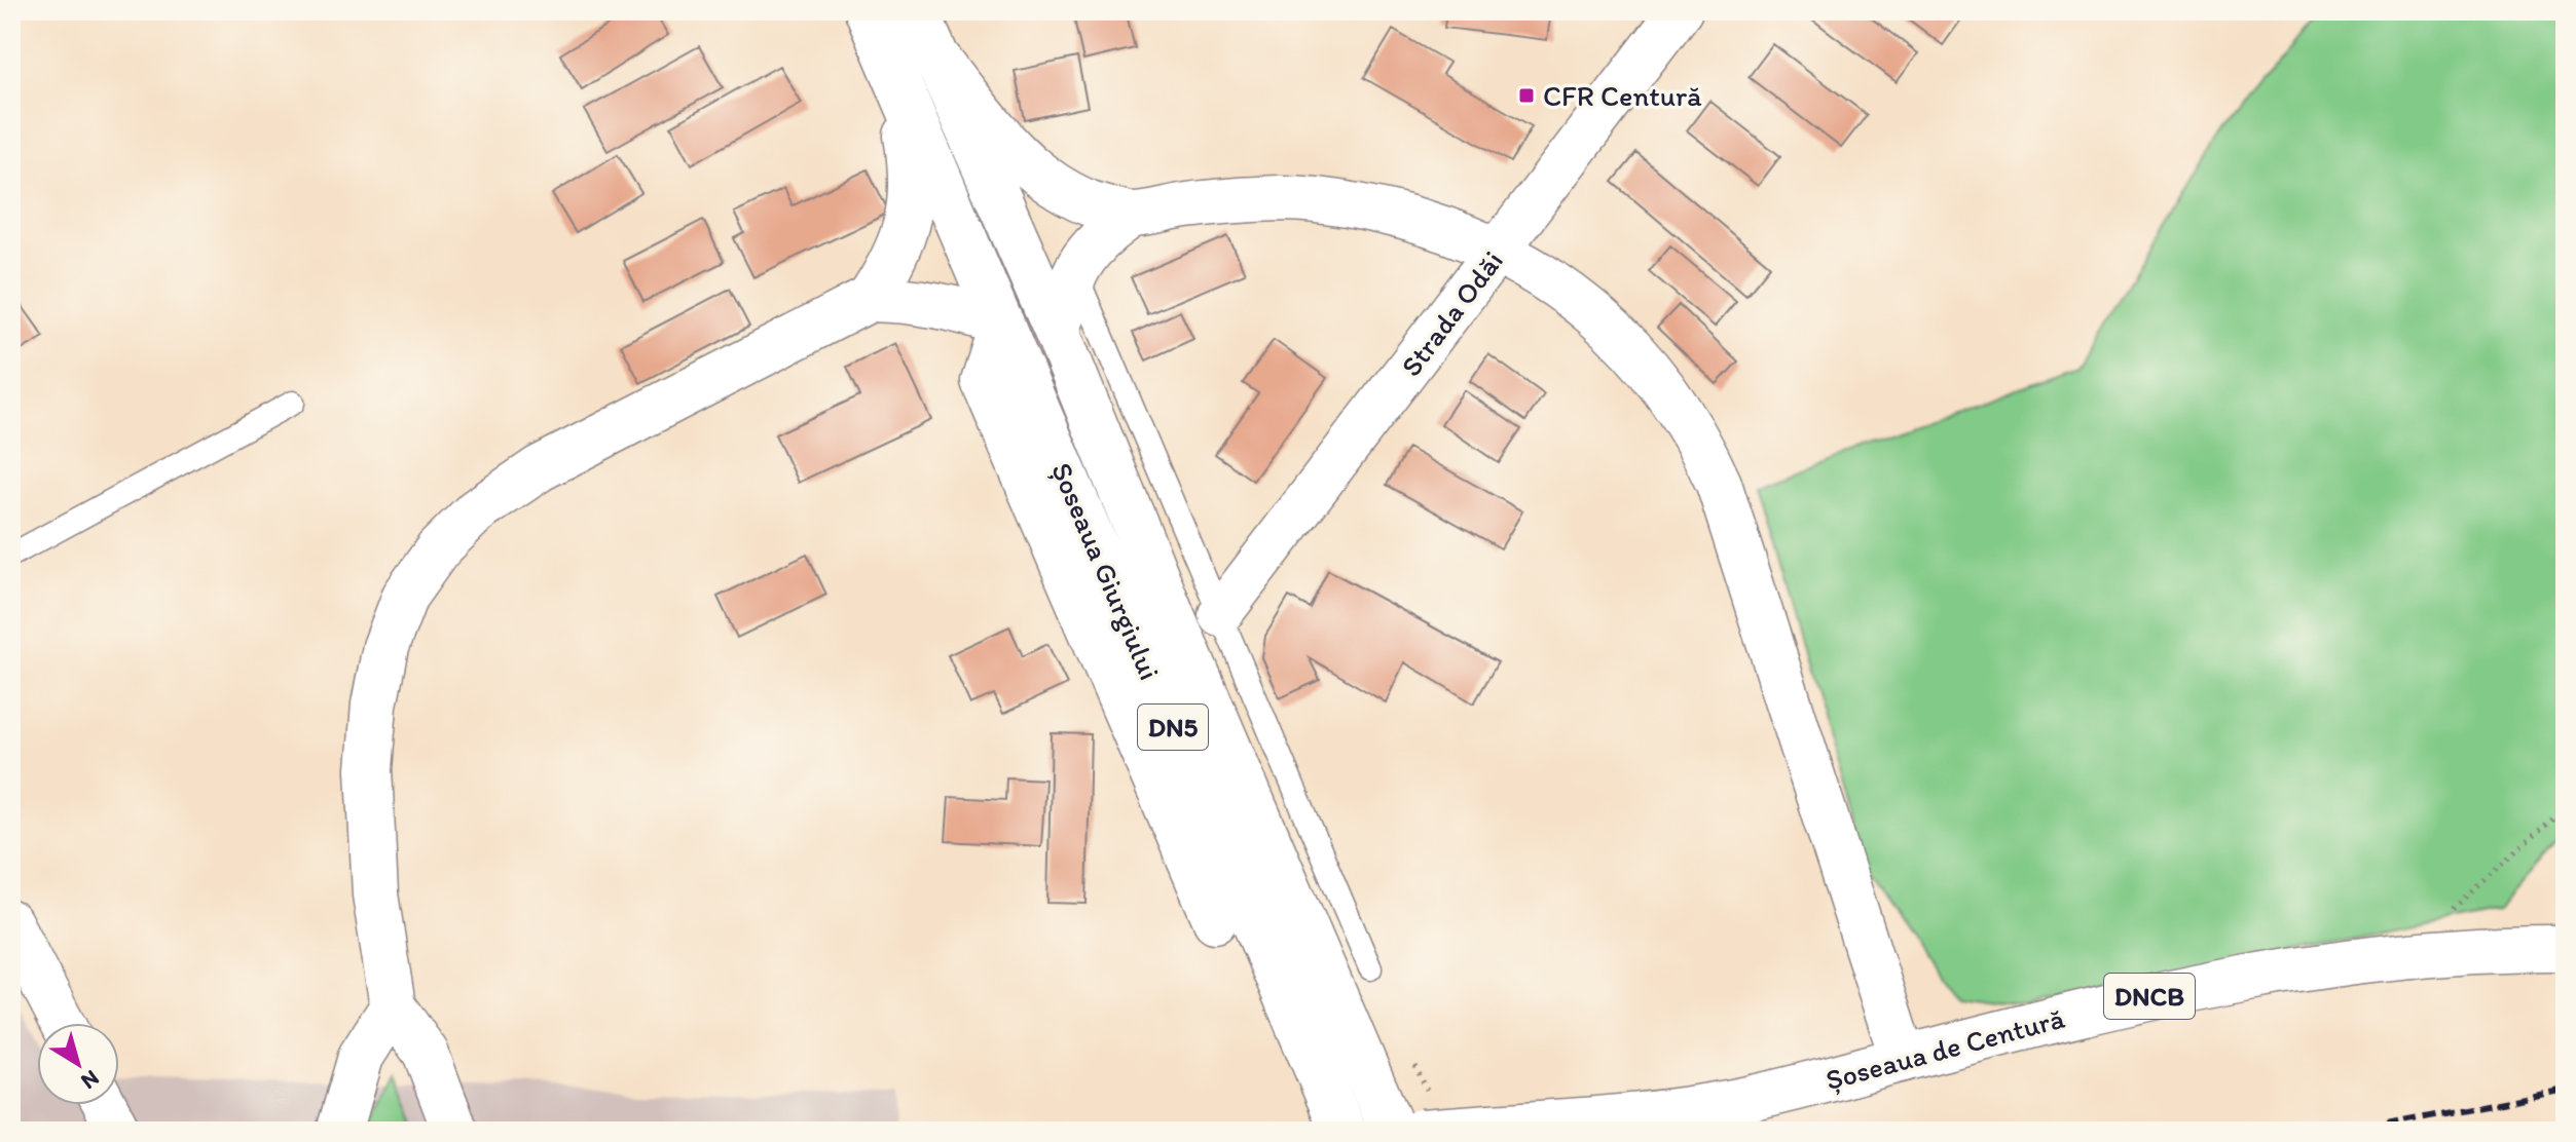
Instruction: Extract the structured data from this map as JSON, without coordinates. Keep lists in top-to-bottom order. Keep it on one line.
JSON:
{"streets":{"main road":["Șoseaua Giurgiului","DN5","DNCB","Șoseaua de Centură"],"street":["Strada Odăi"]},"places":{"transit":["CFR Centură"]},"north":"bottom right"}
